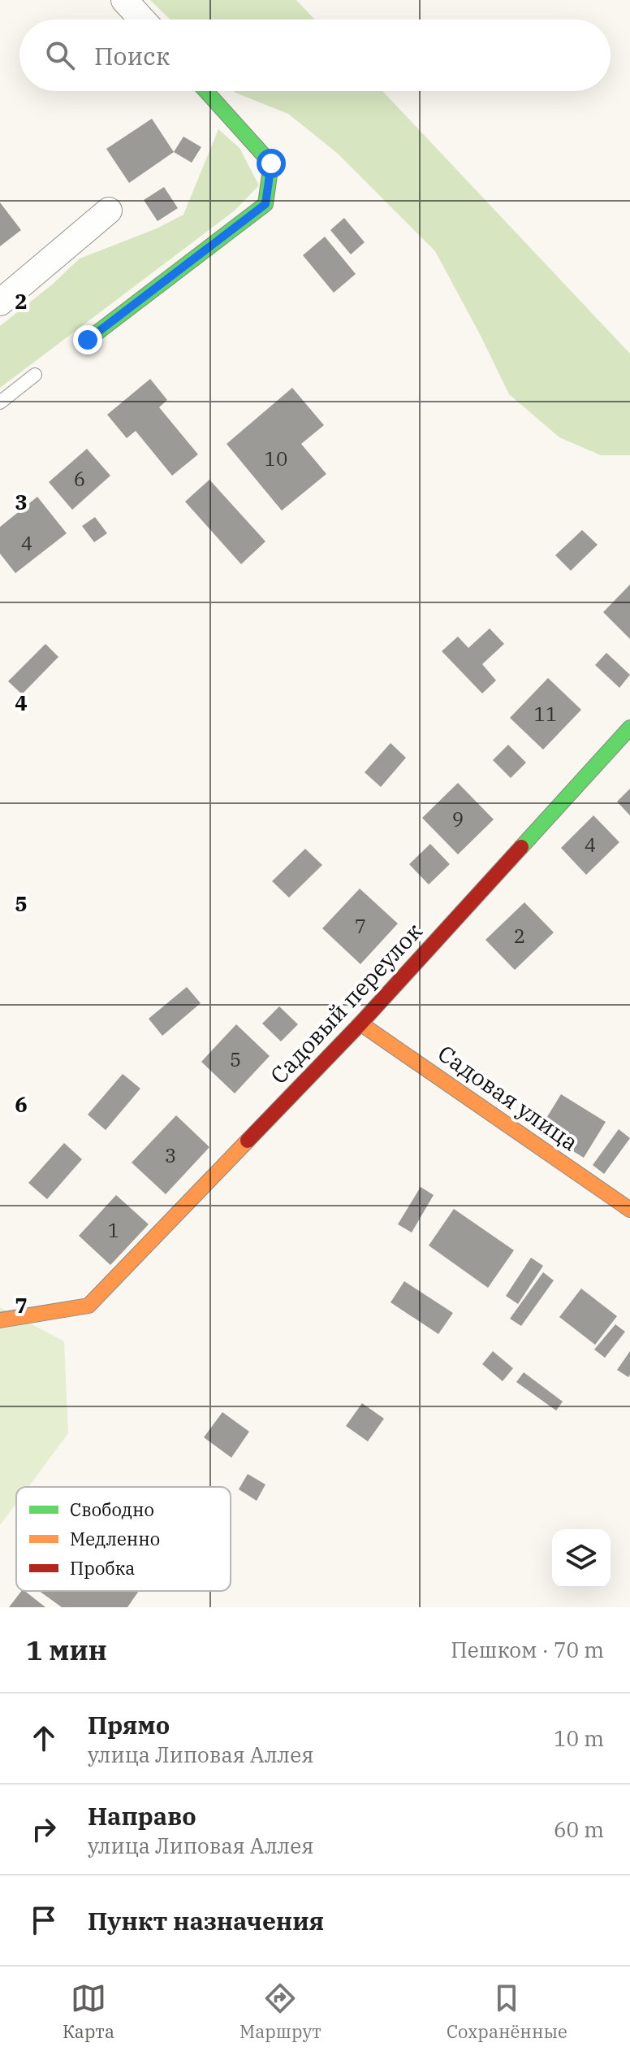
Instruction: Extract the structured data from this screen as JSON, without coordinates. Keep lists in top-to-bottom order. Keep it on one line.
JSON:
{"streets":{"street":["Садовый переулок","Садовая улица"]},"crossings":[["Садовый переулок","Садовая улица"]],"house_numbers":["10","6","4","11","9","4","7","2","5","3","1"],"legend":["Свободно","Медленно","Пробка"],"page":{"search":"Поиск","heading":["1 мин","Пешком · 70 m"],"list":[["Прямо","улица Липовая Аллея","10 m"],["Направо","улица Липовая Аллея","60 m"],"Пункт назначения"],"nav":["Карта","Маршрут","Сохранённые"]},"grid":{"rows":["2","3","4","5","6","7"]}}
